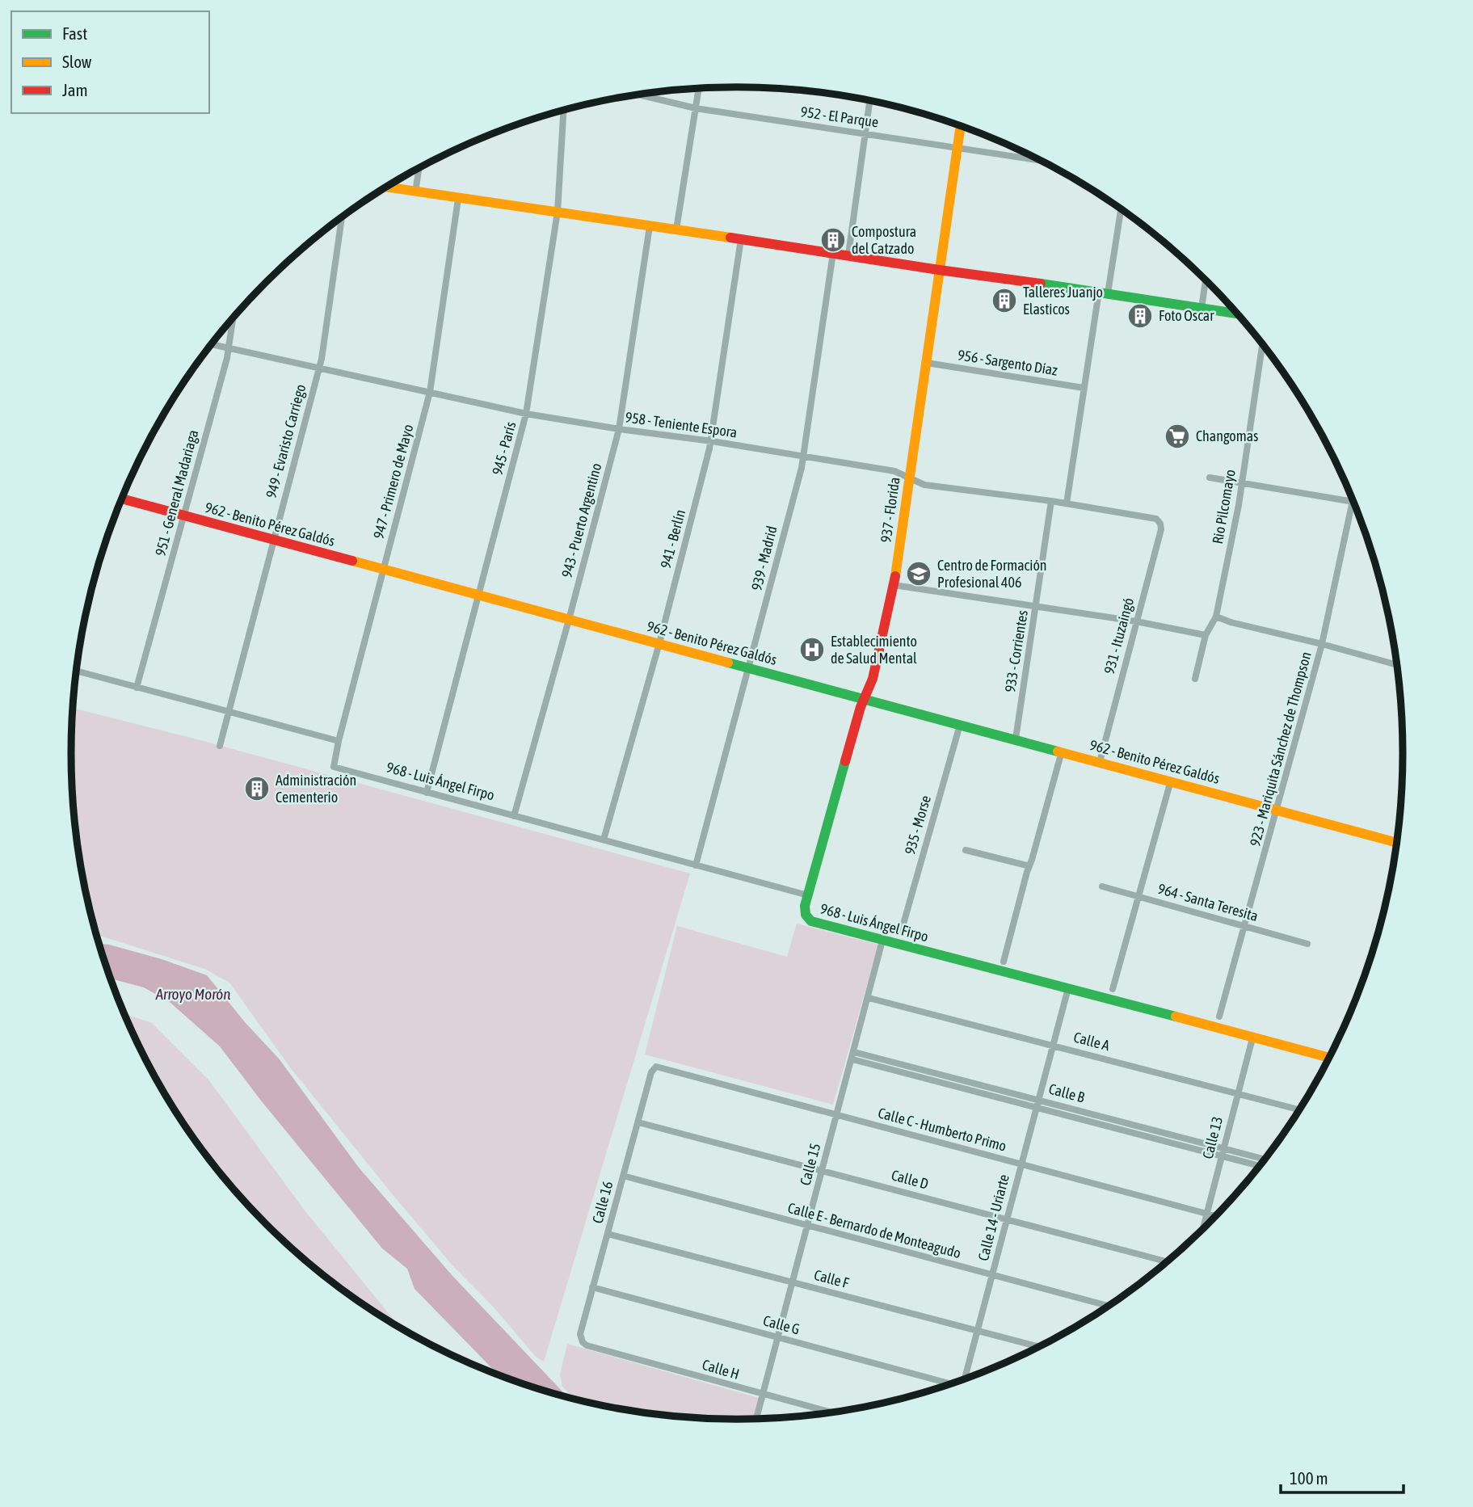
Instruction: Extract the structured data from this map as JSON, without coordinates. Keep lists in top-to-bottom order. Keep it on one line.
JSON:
{"streets":{"main road":["937 - Florida","962 - Benito Pérez Galdós","968 - Luis Ángel Firpo"],"street":["952 - El Parque","956 - Sargento Díaz","958 - Teniente Espora","949 - Evaristo Carriego","945 - París","947 - Primero de Mayo","951 - General Madariaga","Rio Pilcomayo","943 - Puerto Argentino","941 - Berlín","939 - Madrid","931 - Ituzaingó","933 - Corrientes","923 - Mariquita Sánchez de Thompson","935 - Morse","964 - Santa Teresita","Calle A","Calle B","Calle C - Humberto Primo","Calle 13","Calle 15","Calle D","Calle 16","Calle 14 - Uriarte","Calle E - Bernardo de Monteagudo","Calle F","Calle G","Calle H"]},"crossings":[["952 - El Parque","937 - Florida"],["956 - Sargento Díaz","937 - Florida"],["958 - Teniente Espora","949 - Evaristo Carriego"],["958 - Teniente Espora","945 - París"],["958 - Teniente Espora","947 - Primero de Mayo"],["958 - Teniente Espora","951 - General Madariaga"],["958 - Teniente Espora","937 - Florida"],["958 - Teniente Espora","943 - Puerto Argentino"],["958 - Teniente Espora","941 - Berlín"],["958 - Teniente Espora","939 - Madrid"],["958 - Teniente Espora","931 - Ituzaingó"],["958 - Teniente Espora","933 - Corrientes"],["949 - Evaristo Carriego","962 - Benito Pérez Galdós"],["945 - París","962 - Benito Pérez Galdós"],["945 - París","968 - Luis Ángel Firpo"],["947 - Primero de Mayo","962 - Benito Pérez Galdós"],["947 - Primero de Mayo","968 - Luis Ángel Firpo"],["951 - General Madariaga","962 - Benito Pérez Galdós"],["937 - Florida","962 - Benito Pérez Galdós"],["937 - Florida","968 - Luis Ángel Firpo"],["943 - Puerto Argentino","962 - Benito Pérez Galdós"],["943 - Puerto Argentino","968 - Luis Ángel Firpo"],["962 - Benito Pérez Galdós","941 - Berlín"],["962 - Benito Pérez Galdós","939 - Madrid"],["962 - Benito Pérez Galdós","931 - Ituzaingó"],["962 - Benito Pérez Galdós","933 - Corrientes"],["962 - Benito Pérez Galdós","923 - Mariquita Sánchez de Thompson"],["962 - Benito Pérez Galdós","935 - Morse"],["941 - Berlín","968 - Luis Ángel Firpo"],["939 - Madrid","968 - Luis Ángel Firpo"],["923 - Mariquita Sánchez de Thompson","964 - Santa Teresita"],["968 - Luis Ángel Firpo","Calle 13"],["968 - Luis Ángel Firpo","Calle 15"],["968 - Luis Ángel Firpo","Calle 14 - Uriarte"],["Calle A","Calle 13"],["Calle A","Calle 15"],["Calle A","Calle 14 - Uriarte"],["Calle B","Calle 13"],["Calle B","Calle 15"],["Calle B","Calle 14 - Uriarte"],["Calle C - Humberto Primo","Calle 13"],["Calle C - Humberto Primo","Calle 15"],["Calle C - Humberto Primo","Calle 16"],["Calle C - Humberto Primo","Calle 14 - Uriarte"],["Calle 15","Calle D"],["Calle 15","Calle E - Bernardo de Monteagudo"],["Calle 15","Calle F"],["Calle 15","Calle G"],["Calle 15","Calle H"],["Calle D","Calle 16"],["Calle D","Calle 14 - Uriarte"],["Calle 16","Calle E - Bernardo de Monteagudo"],["Calle 16","Calle F"],["Calle 16","Calle G"],["Calle 16","Calle H"],["Calle 14 - Uriarte","Calle E - Bernardo de Monteagudo"],["Calle 14 - Uriarte","Calle F"]],"water":["Arroyo Morón"],"places":{"building":["Compostura del Catzado","Talleres Juanjo Elasticos","Foto Oscar","Administración Cementerio"],"supermarket":["Changomas"],"school or university":["Centro de Formación Profesional 406"],"hospital":["Establecimiento de Salud Mental"]},"legend":["Fast","Slow","Jam"],"scale_bar":"100 m"}
